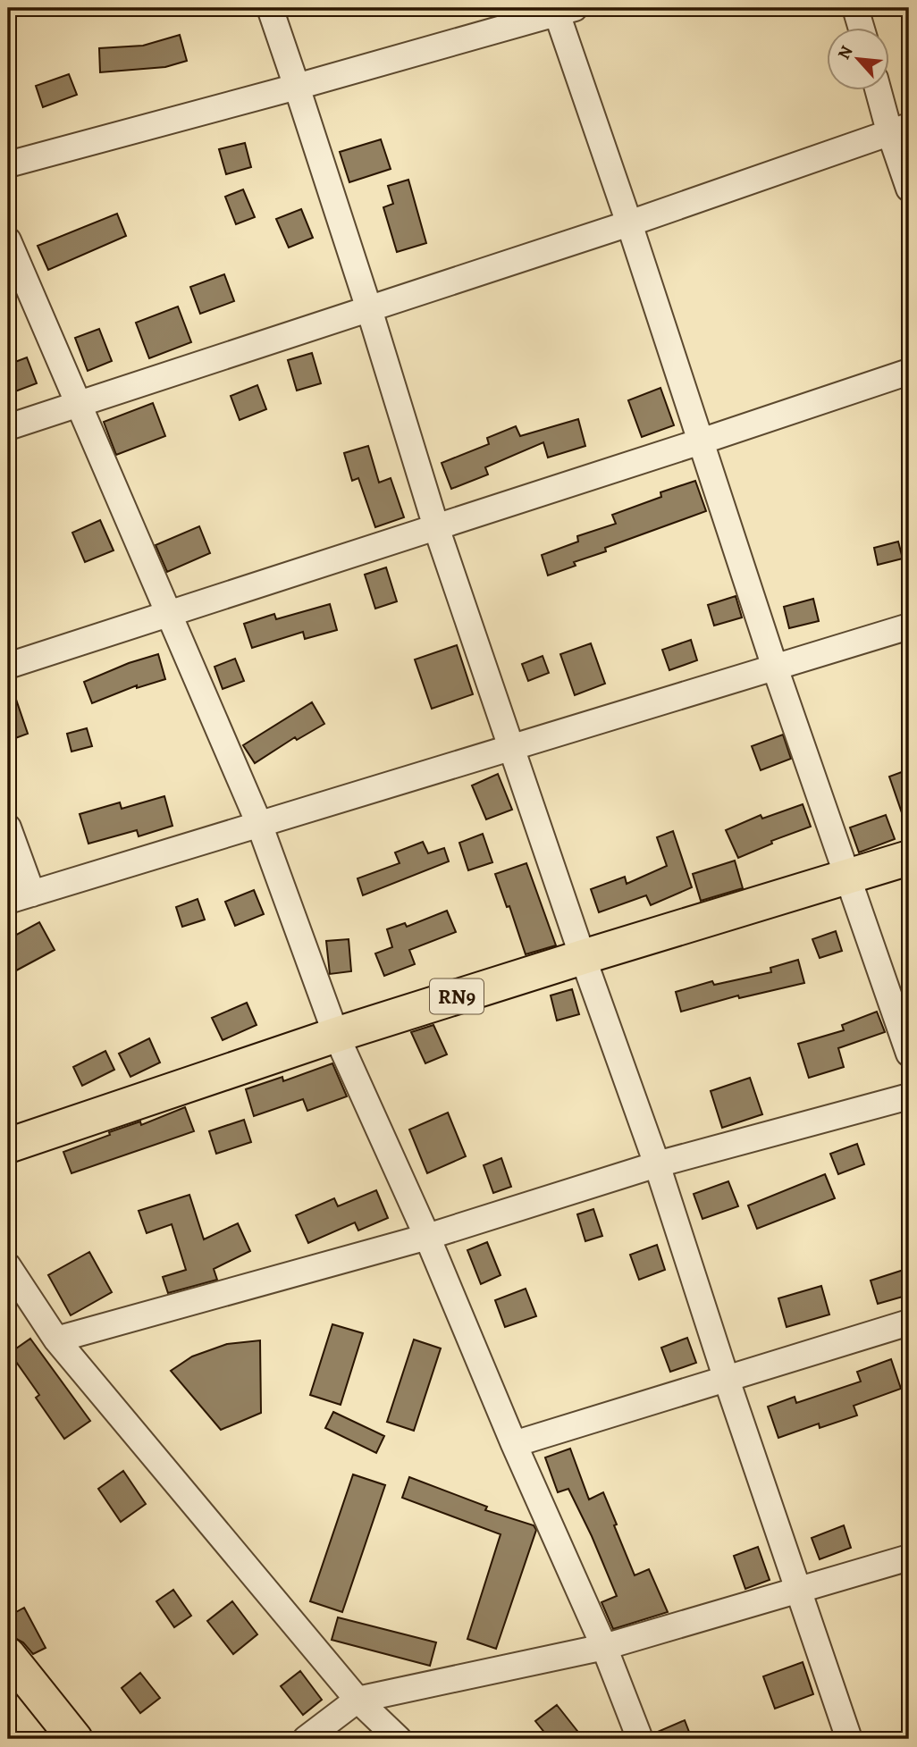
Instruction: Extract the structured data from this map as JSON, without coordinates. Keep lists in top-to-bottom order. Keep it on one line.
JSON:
{"streets":{"main road":["RN9"]},"north":"top left"}
